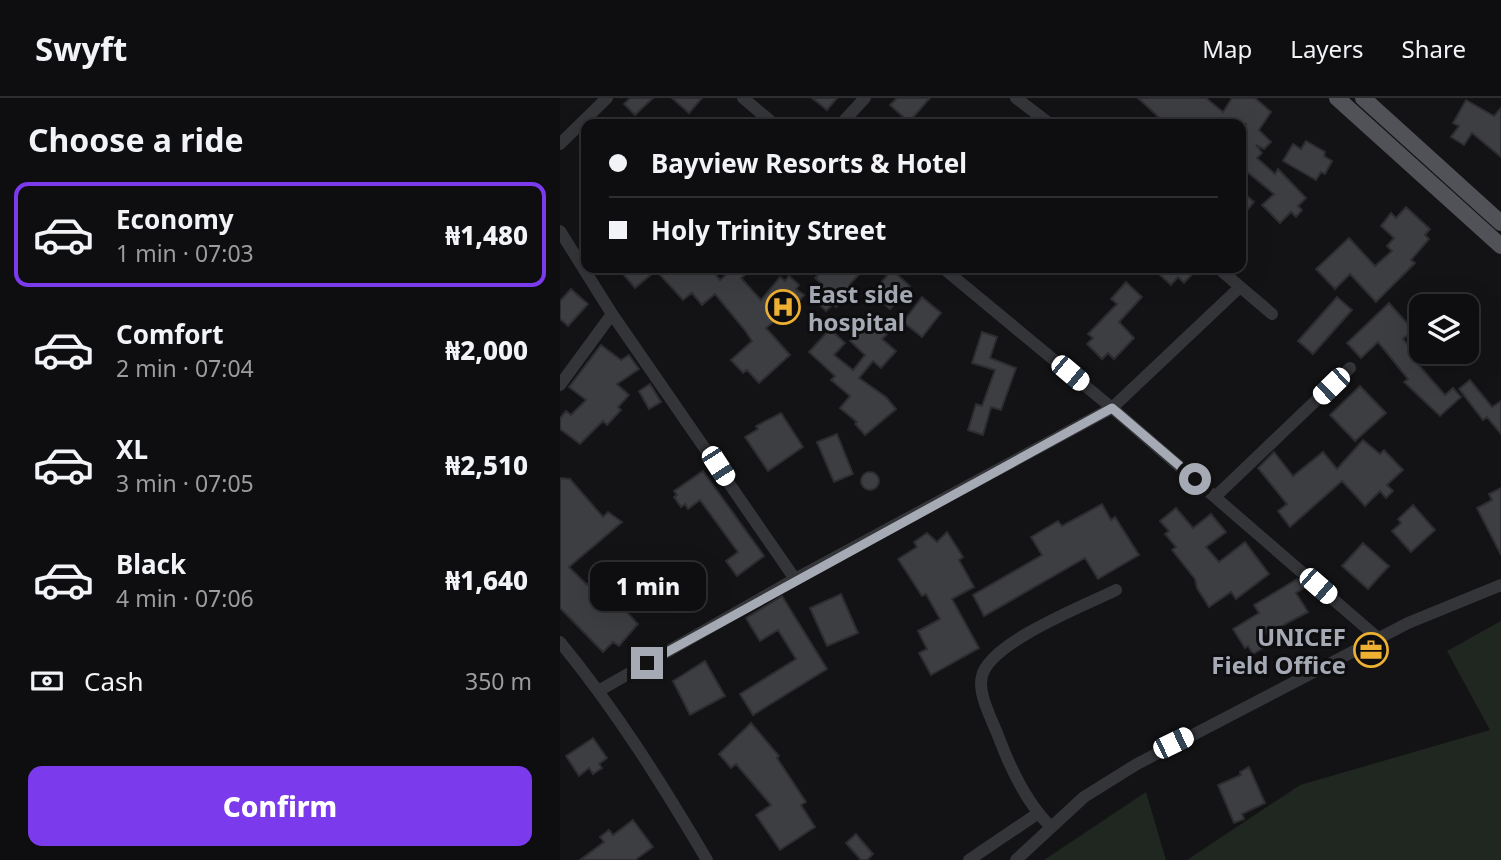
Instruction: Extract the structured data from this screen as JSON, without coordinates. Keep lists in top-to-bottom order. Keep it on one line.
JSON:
{"places":{"hospital":["East side hospital"],"office":["UNICEF Field Office"]},"page":{"header":"Swyft","nav":["Map","Layers","Share"],"heading":"Choose a ride","banner":["Bayview Resorts & Hotel","Holy Trinity Street"],"list":[{"name":"Economy","note":"1 min · 07:03","value":"₦1,480"},{"name":"Comfort","note":"2 min · 07:04","value":"₦2,000"},{"name":"XL","note":"3 min · 07:05","value":"₦2,510"},{"name":"Black","note":"4 min · 07:06","value":"₦1,640"}],"bubble":"1 min","pay":["Cash","350 m"],"buttons":"Confirm"}}
